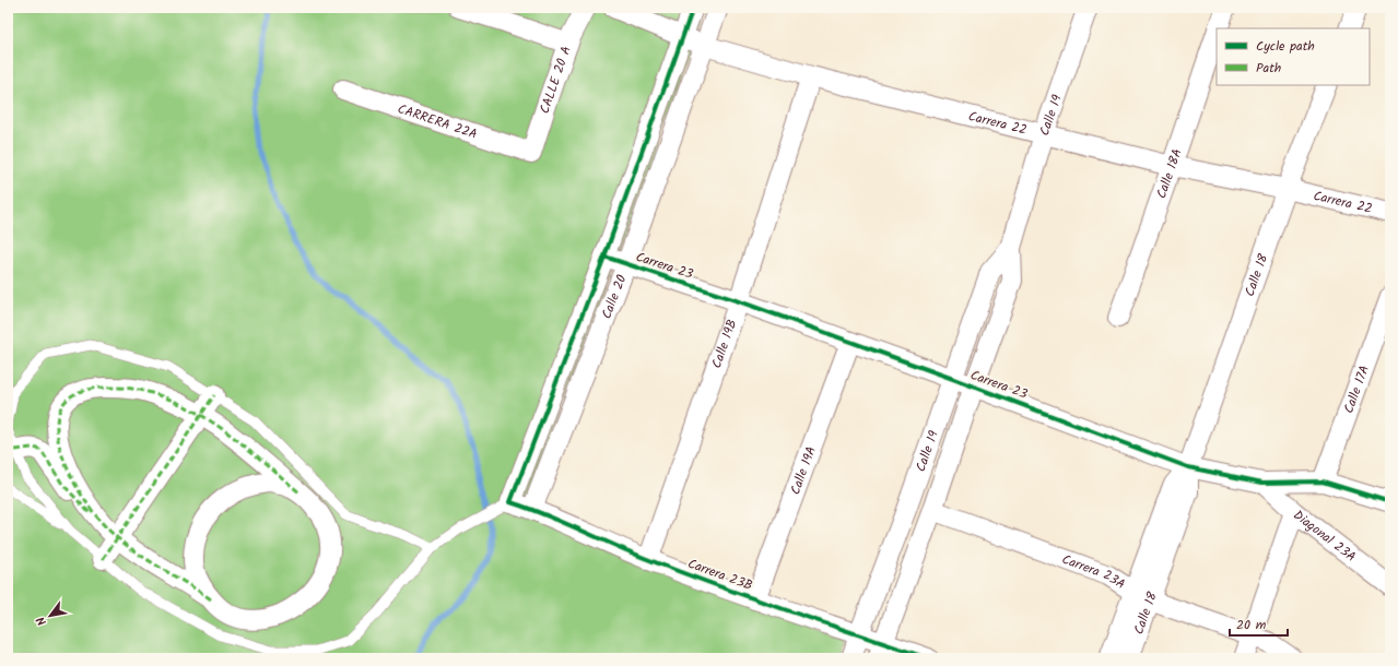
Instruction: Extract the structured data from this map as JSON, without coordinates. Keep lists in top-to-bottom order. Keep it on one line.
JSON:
{"streets":{"street":["CALLE 20 A","Calle 19","CARRERA 22A","Carrera 22","Calle 18A","Carrera 23","Calle 18","Calle 20","Calle 19B","Calle 17A","Calle 19A","Diagonal 23A","Carrera 23A","Carrera 23B"]},"crossings":[["CALLE 20 A","CARRERA 22A"],["Calle 19","Carrera 22"],["Calle 19","Carrera 23"],["Calle 19","Carrera 23A"],["Calle 19","Carrera 23B"],["Carrera 22","Calle 18A"],["Carrera 22","Calle 18"],["Carrera 22","Calle 20"],["Carrera 22","Calle 19B"],["Carrera 23","Calle 18"],["Carrera 23","Calle 20"],["Carrera 23","Calle 19B"],["Carrera 23","Calle 17A"],["Carrera 23","Calle 19A"],["Carrera 23","Diagonal 23A"],["Calle 18","Carrera 23A"],["Calle 20","Carrera 23B"],["Calle 19B","Carrera 23B"],["Calle 19A","Carrera 23B"]],"legend":["Cycle path","Path"],"scale_bar":"20 m","north":"bottom left"}
